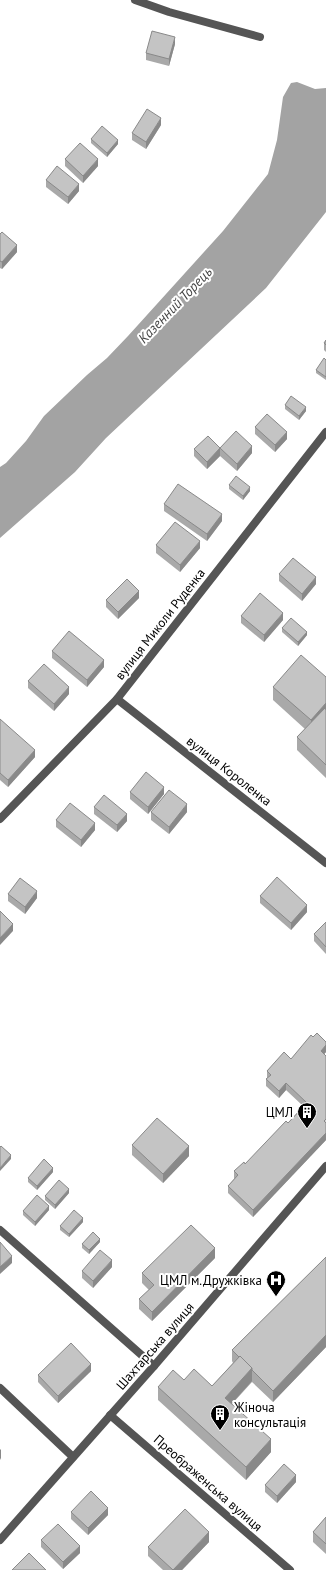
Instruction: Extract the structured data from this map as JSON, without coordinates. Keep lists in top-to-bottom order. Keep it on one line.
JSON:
{"streets":{"street":["вулиця Миколи Руденка","вулиця Короленка","Шахтарська вулиця","Преображенська вулиця"]},"crossings":[["вулиця Миколи Руденка","вулиця Короленка"],["Шахтарська вулиця","Преображенська вулиця"]],"water":["Казенний Торець"],"places":{"building":["ЦМЛ","Жіноча консультація"],"hospital":["ЦМЛ м.Дружківка"]}}
